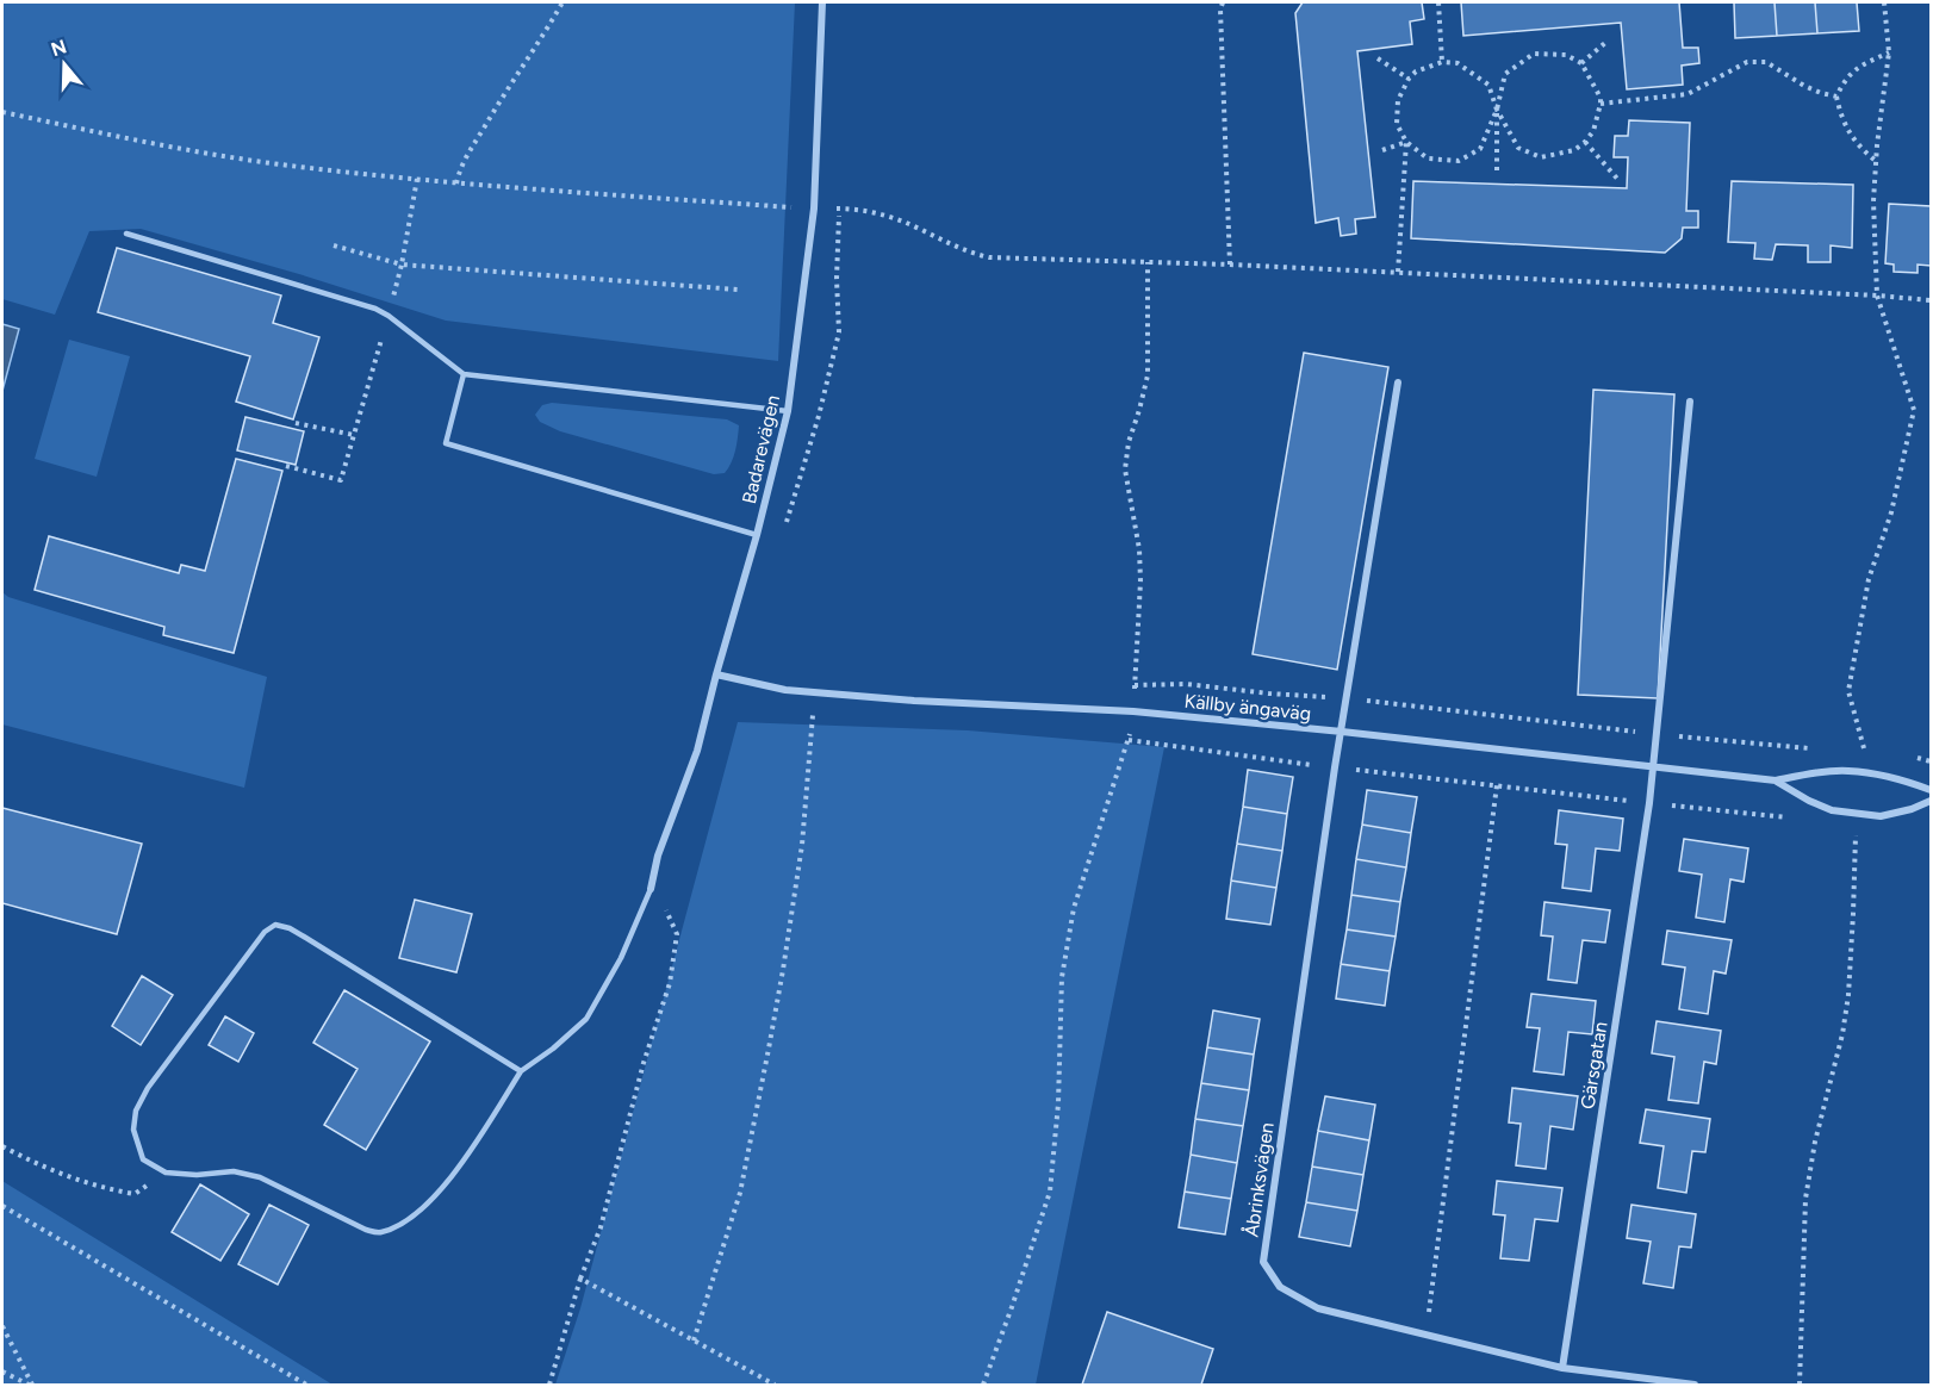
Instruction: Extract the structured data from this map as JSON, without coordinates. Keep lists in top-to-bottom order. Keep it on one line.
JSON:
{"streets":{"street":["Badarevägen","Källby ängaväg","Gärsgatan","Åbrinksvägen"]},"crossings":[["Badarevägen","Källby ängaväg"],["Källby ängaväg","Gärsgatan"],["Källby ängaväg","Åbrinksvägen"],["Gärsgatan","Åbrinksvägen"]],"north":"top"}
